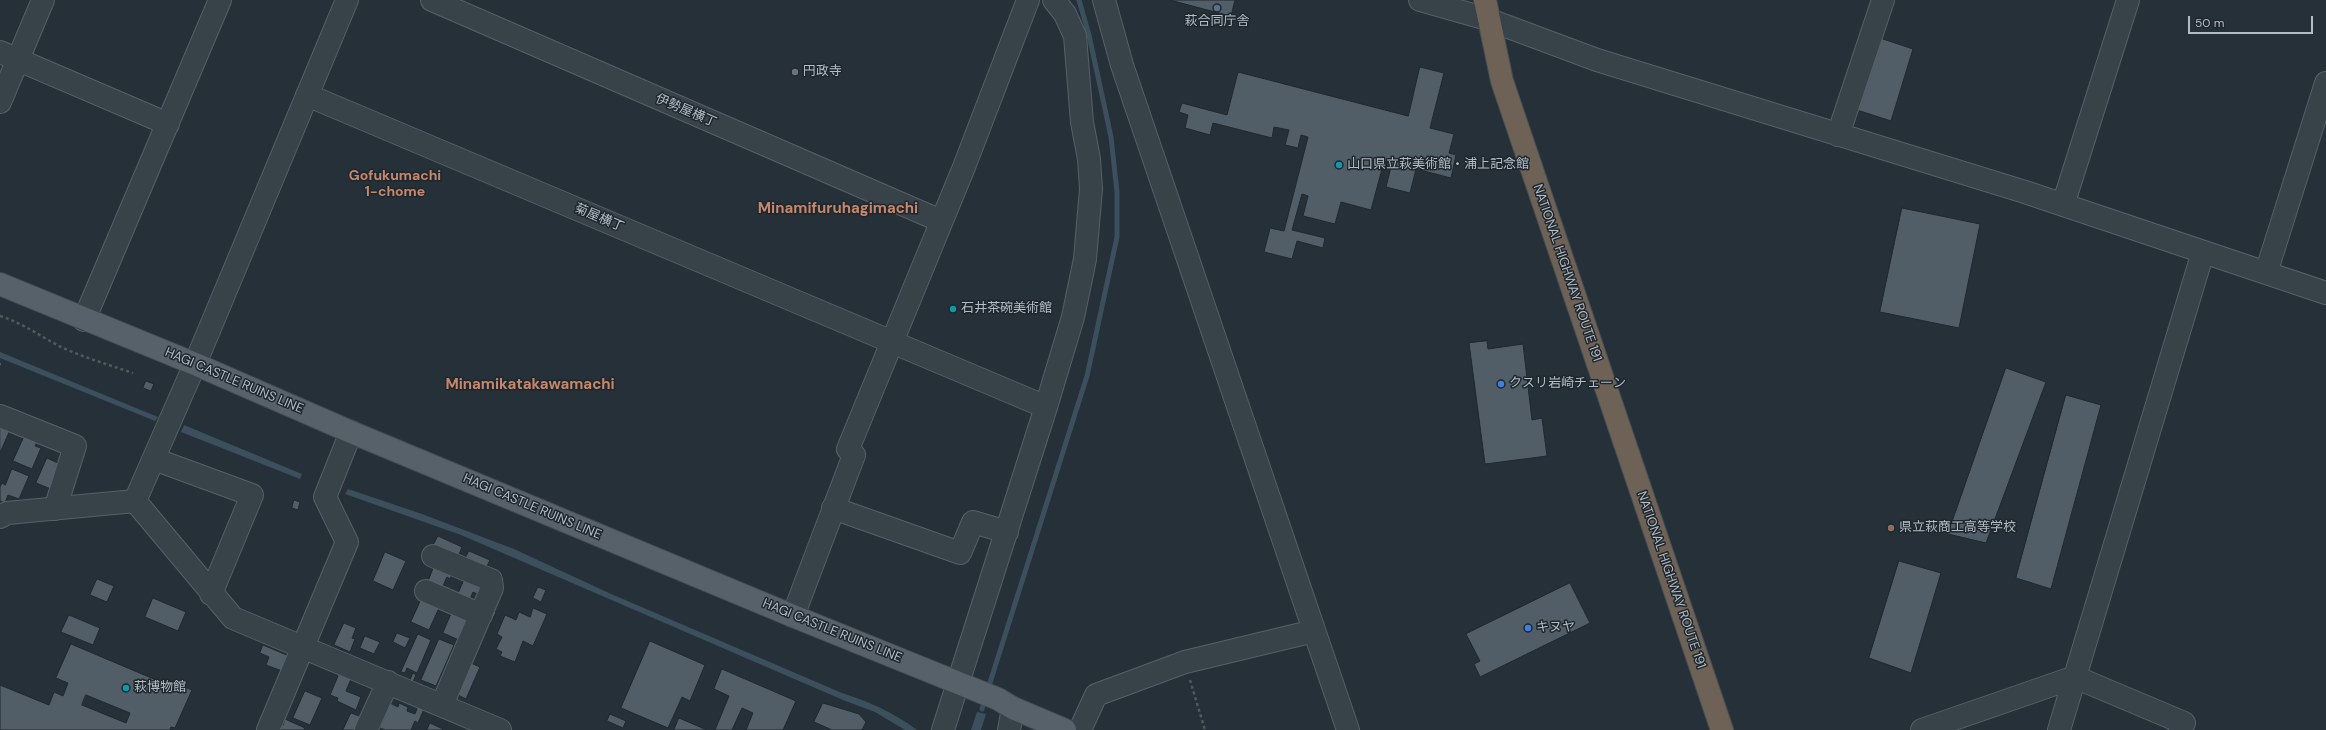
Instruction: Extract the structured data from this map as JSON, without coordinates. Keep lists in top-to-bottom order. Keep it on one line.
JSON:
{"streets":{"highway":["NATIONAL HIGHWAY ROUTE 191"],"main road":["HAGI CASTLE RUINS LINE"],"street":["伊勢屋横丁","菊屋横丁"]},"districts":["Gofukumachi 1-chome","Minamifuruhagimachi","Minamikatakawamachi"],"places":["萩合同庁舎","円政寺","山口県立萩美術館・浦上記念館","石井茶碗美術館","クスリ岩崎チェーン","県立萩商工高等学校","キヌヤ","萩博物館"],"scale_bar":"50 m"}
